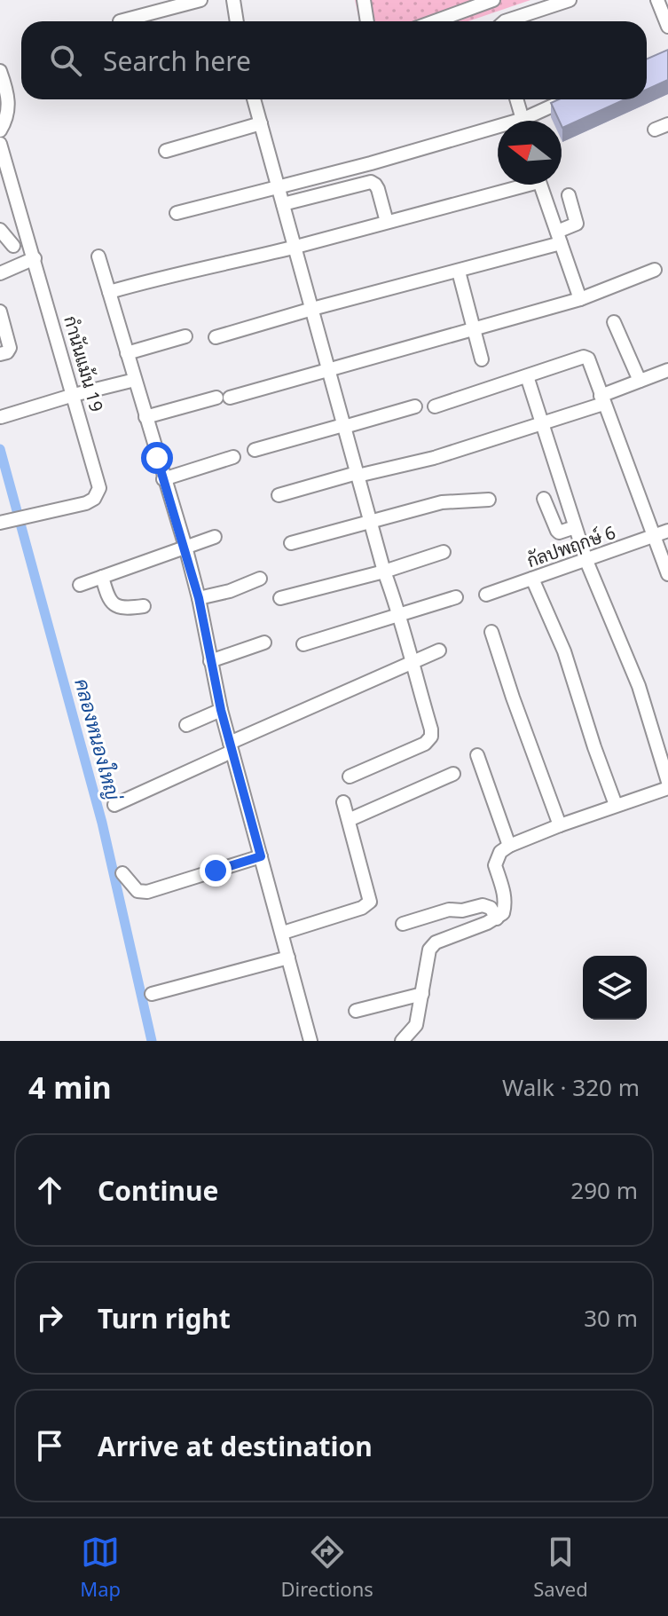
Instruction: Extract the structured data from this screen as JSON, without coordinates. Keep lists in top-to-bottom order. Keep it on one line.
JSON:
{"streets":{"street":["กำนันแม้น 19","กัลปพฤกษ์ 6"]},"water":["คลองหนองใหญ่"],"north":"left","page":{"search":"Search here","heading":["4 min","Walk · 320 m"],"list":[["Continue","290 m"],["Turn right","30 m"],"Arrive at destination"],"nav":["Map","Directions","Saved"]}}
